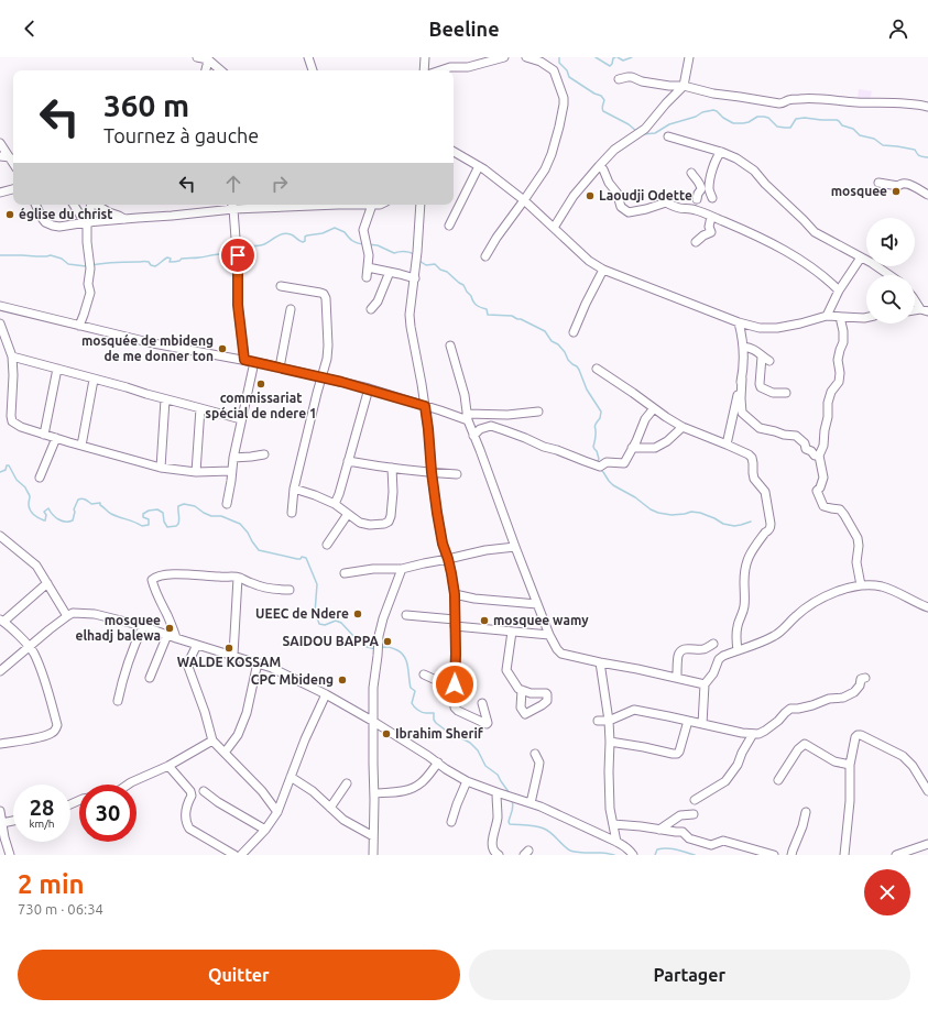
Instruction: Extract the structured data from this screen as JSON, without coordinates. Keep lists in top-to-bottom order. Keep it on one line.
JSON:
{"places":["mosquee","Laoudji Odette","église du christ","mosquée de mbideng de me donner ton","commissariat spécial de ndere 1","UEEC de Ndere","mosquee wamy","mosquee elhadj balewa","SAIDOU BAPPA","WALDE KOSSAM","CPC Mbideng","Ibrahim Sherif"],"page":{"header":"Beeline","turn":["360 m","Tournez à gauche"],"speed":"28 km/h","limit":"30","heading":["2 min","730 m · 06:34"],"buttons":["Quitter","Partager"]}}
